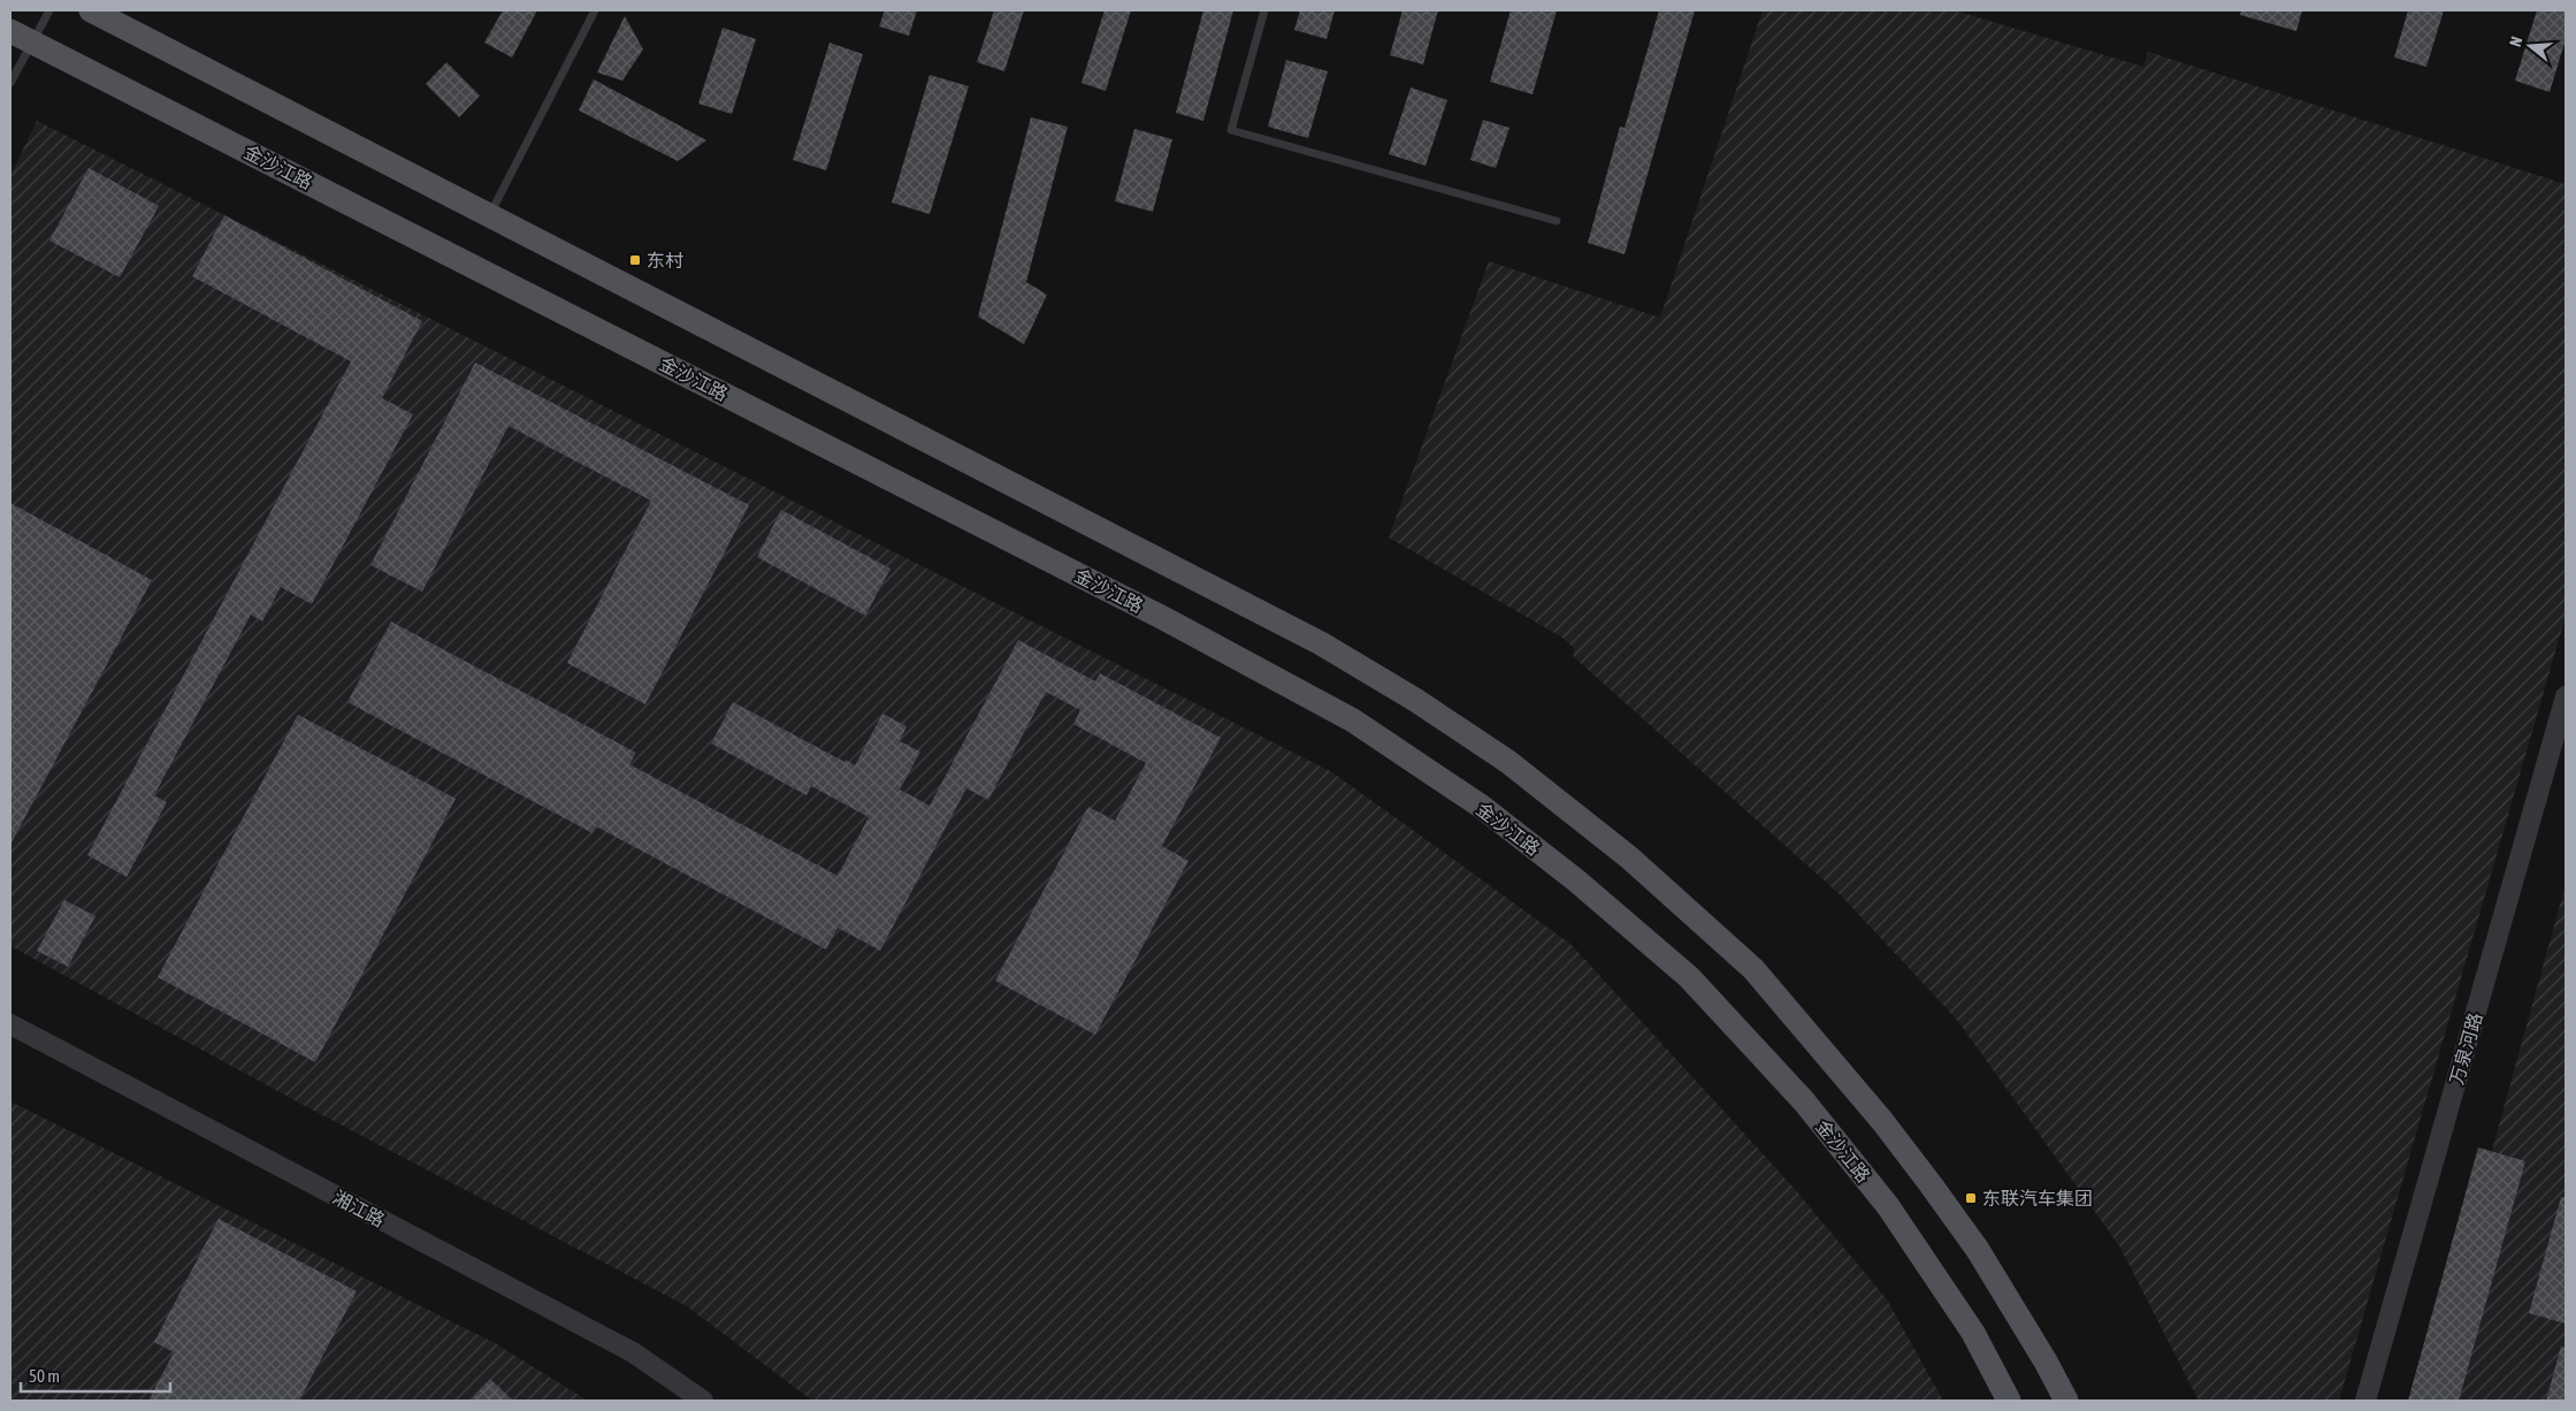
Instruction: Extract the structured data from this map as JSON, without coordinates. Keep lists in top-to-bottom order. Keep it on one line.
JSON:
{"streets":{"main road":["金沙江路"],"street":["万泉河路","湘江路"]},"places":{"transit":["东村","东联汽车集团"]},"scale_bar":"50 m","north":"left"}
